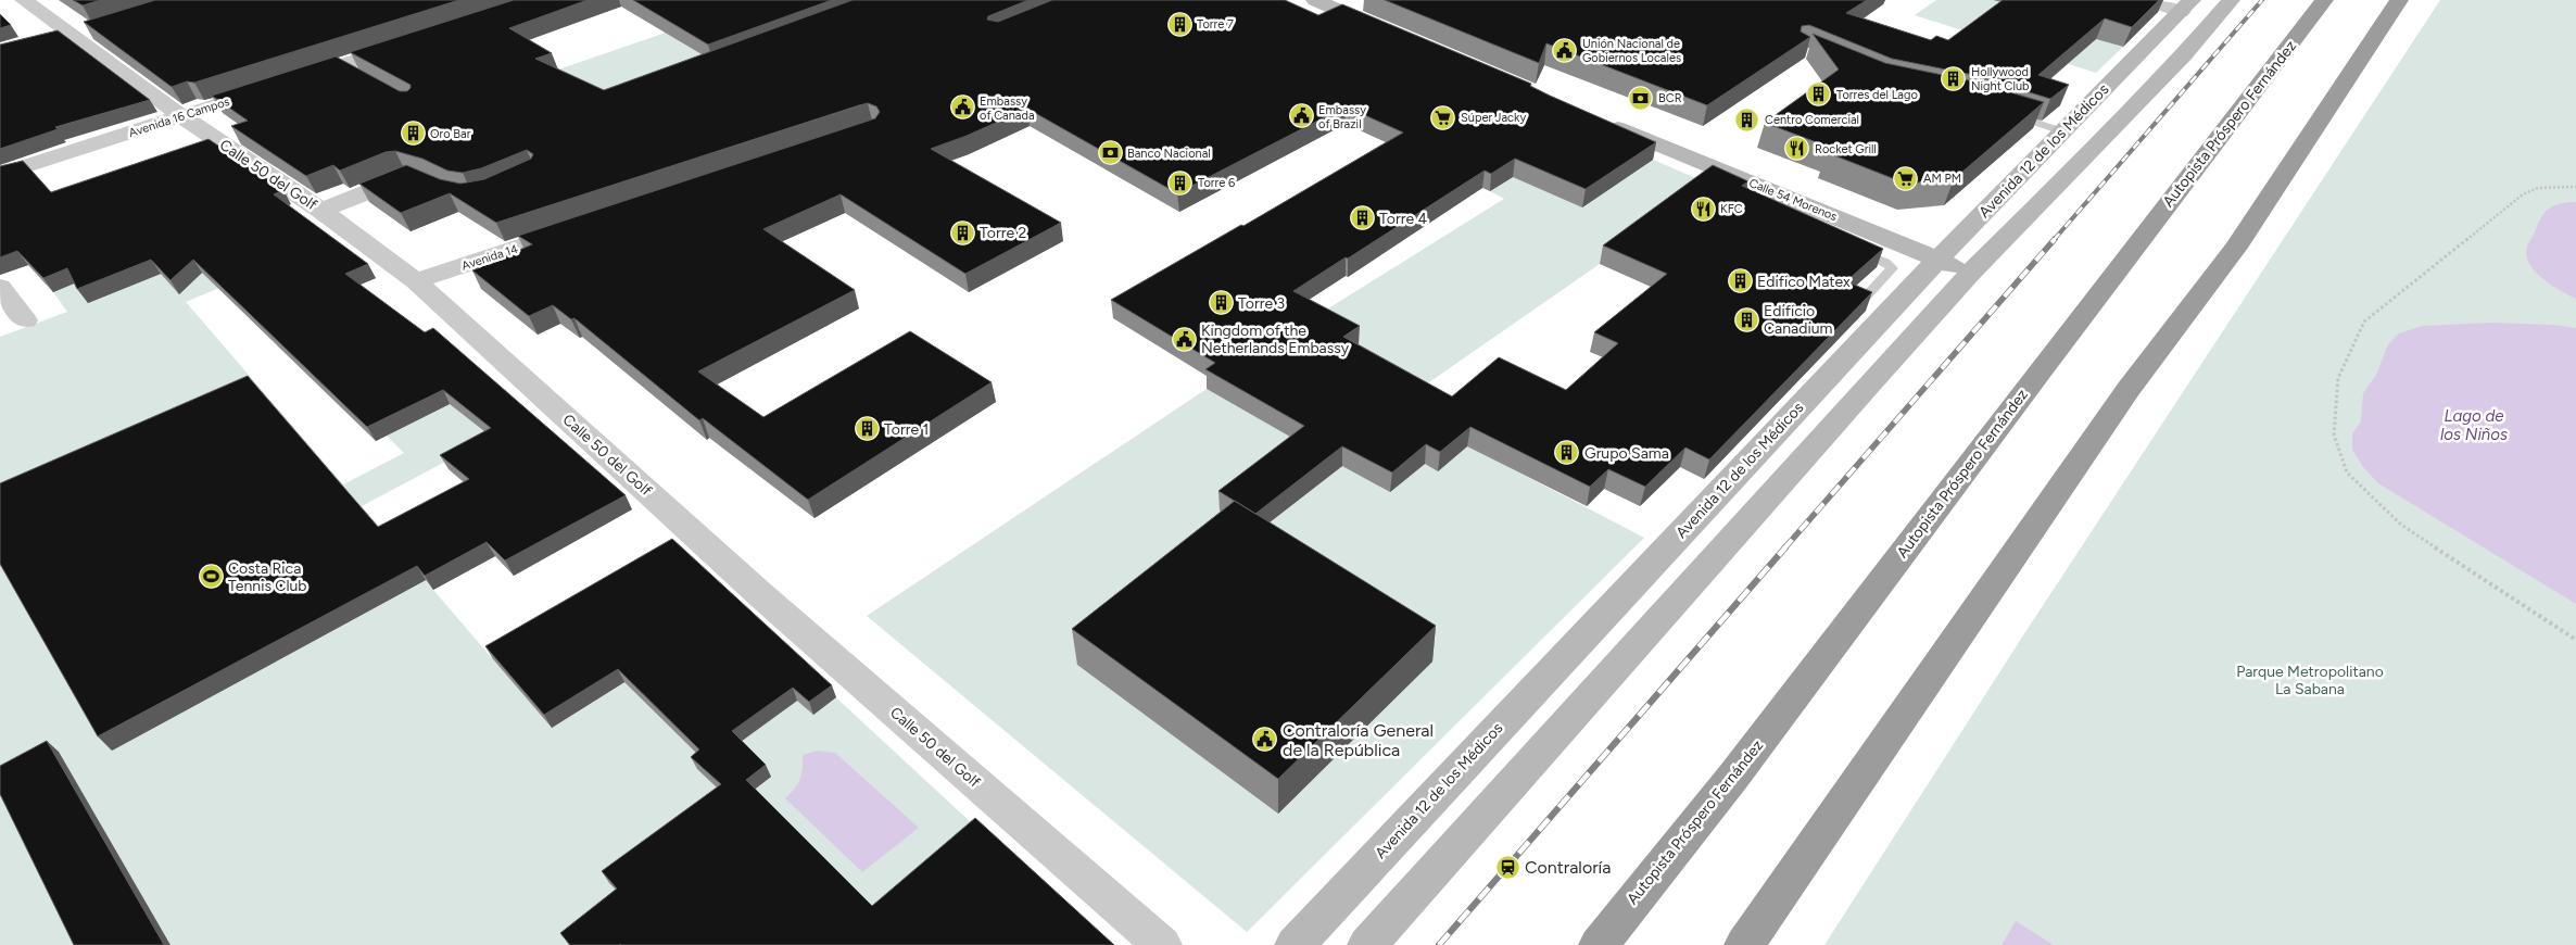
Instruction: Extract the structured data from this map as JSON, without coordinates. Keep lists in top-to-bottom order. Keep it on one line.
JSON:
{"streets":{"highway":["Autopista Próspero Fernández"],"main road":["Avenida 12 de los Médicos","Calle 54 Morenos"],"street":["Avenida 16 Campos","Calle 50 del Golf","Avenida 14"]},"crossings":[["Avenida 16 Campos","Calle 50 del Golf"],["Avenida 12 de los Médicos","Calle 54 Morenos"],["Calle 50 del Golf","Avenida 14"]],"water":["Lago de los Niños"],"parks":["Parque Metropolitano La Sabana"],"places":{"building":["Torre 7","Hollywood Night Club","Torres del Lago","Centro Comercial","Oro Bar","Torre 6","Torre 4","Torre 2","Edifico Matex","Torre 3","Edificio Canadium","Torre 1","Grupo Sama"],"public building":["Unión Nacional de Gobiernos Locales","Embassy of Canada","Embassy of Brazil","Kingdom of the Netherlands Embassy","Contraloría General de la República"],"bank":["BCR","Banco Nacional"],"supermarket":["Súper Jacky","AM PM"],"restaurant":["Rocket Grill","KFC"],"sports":["Costa Rica Tennis Club"],"station":["Contraloría"]}}
